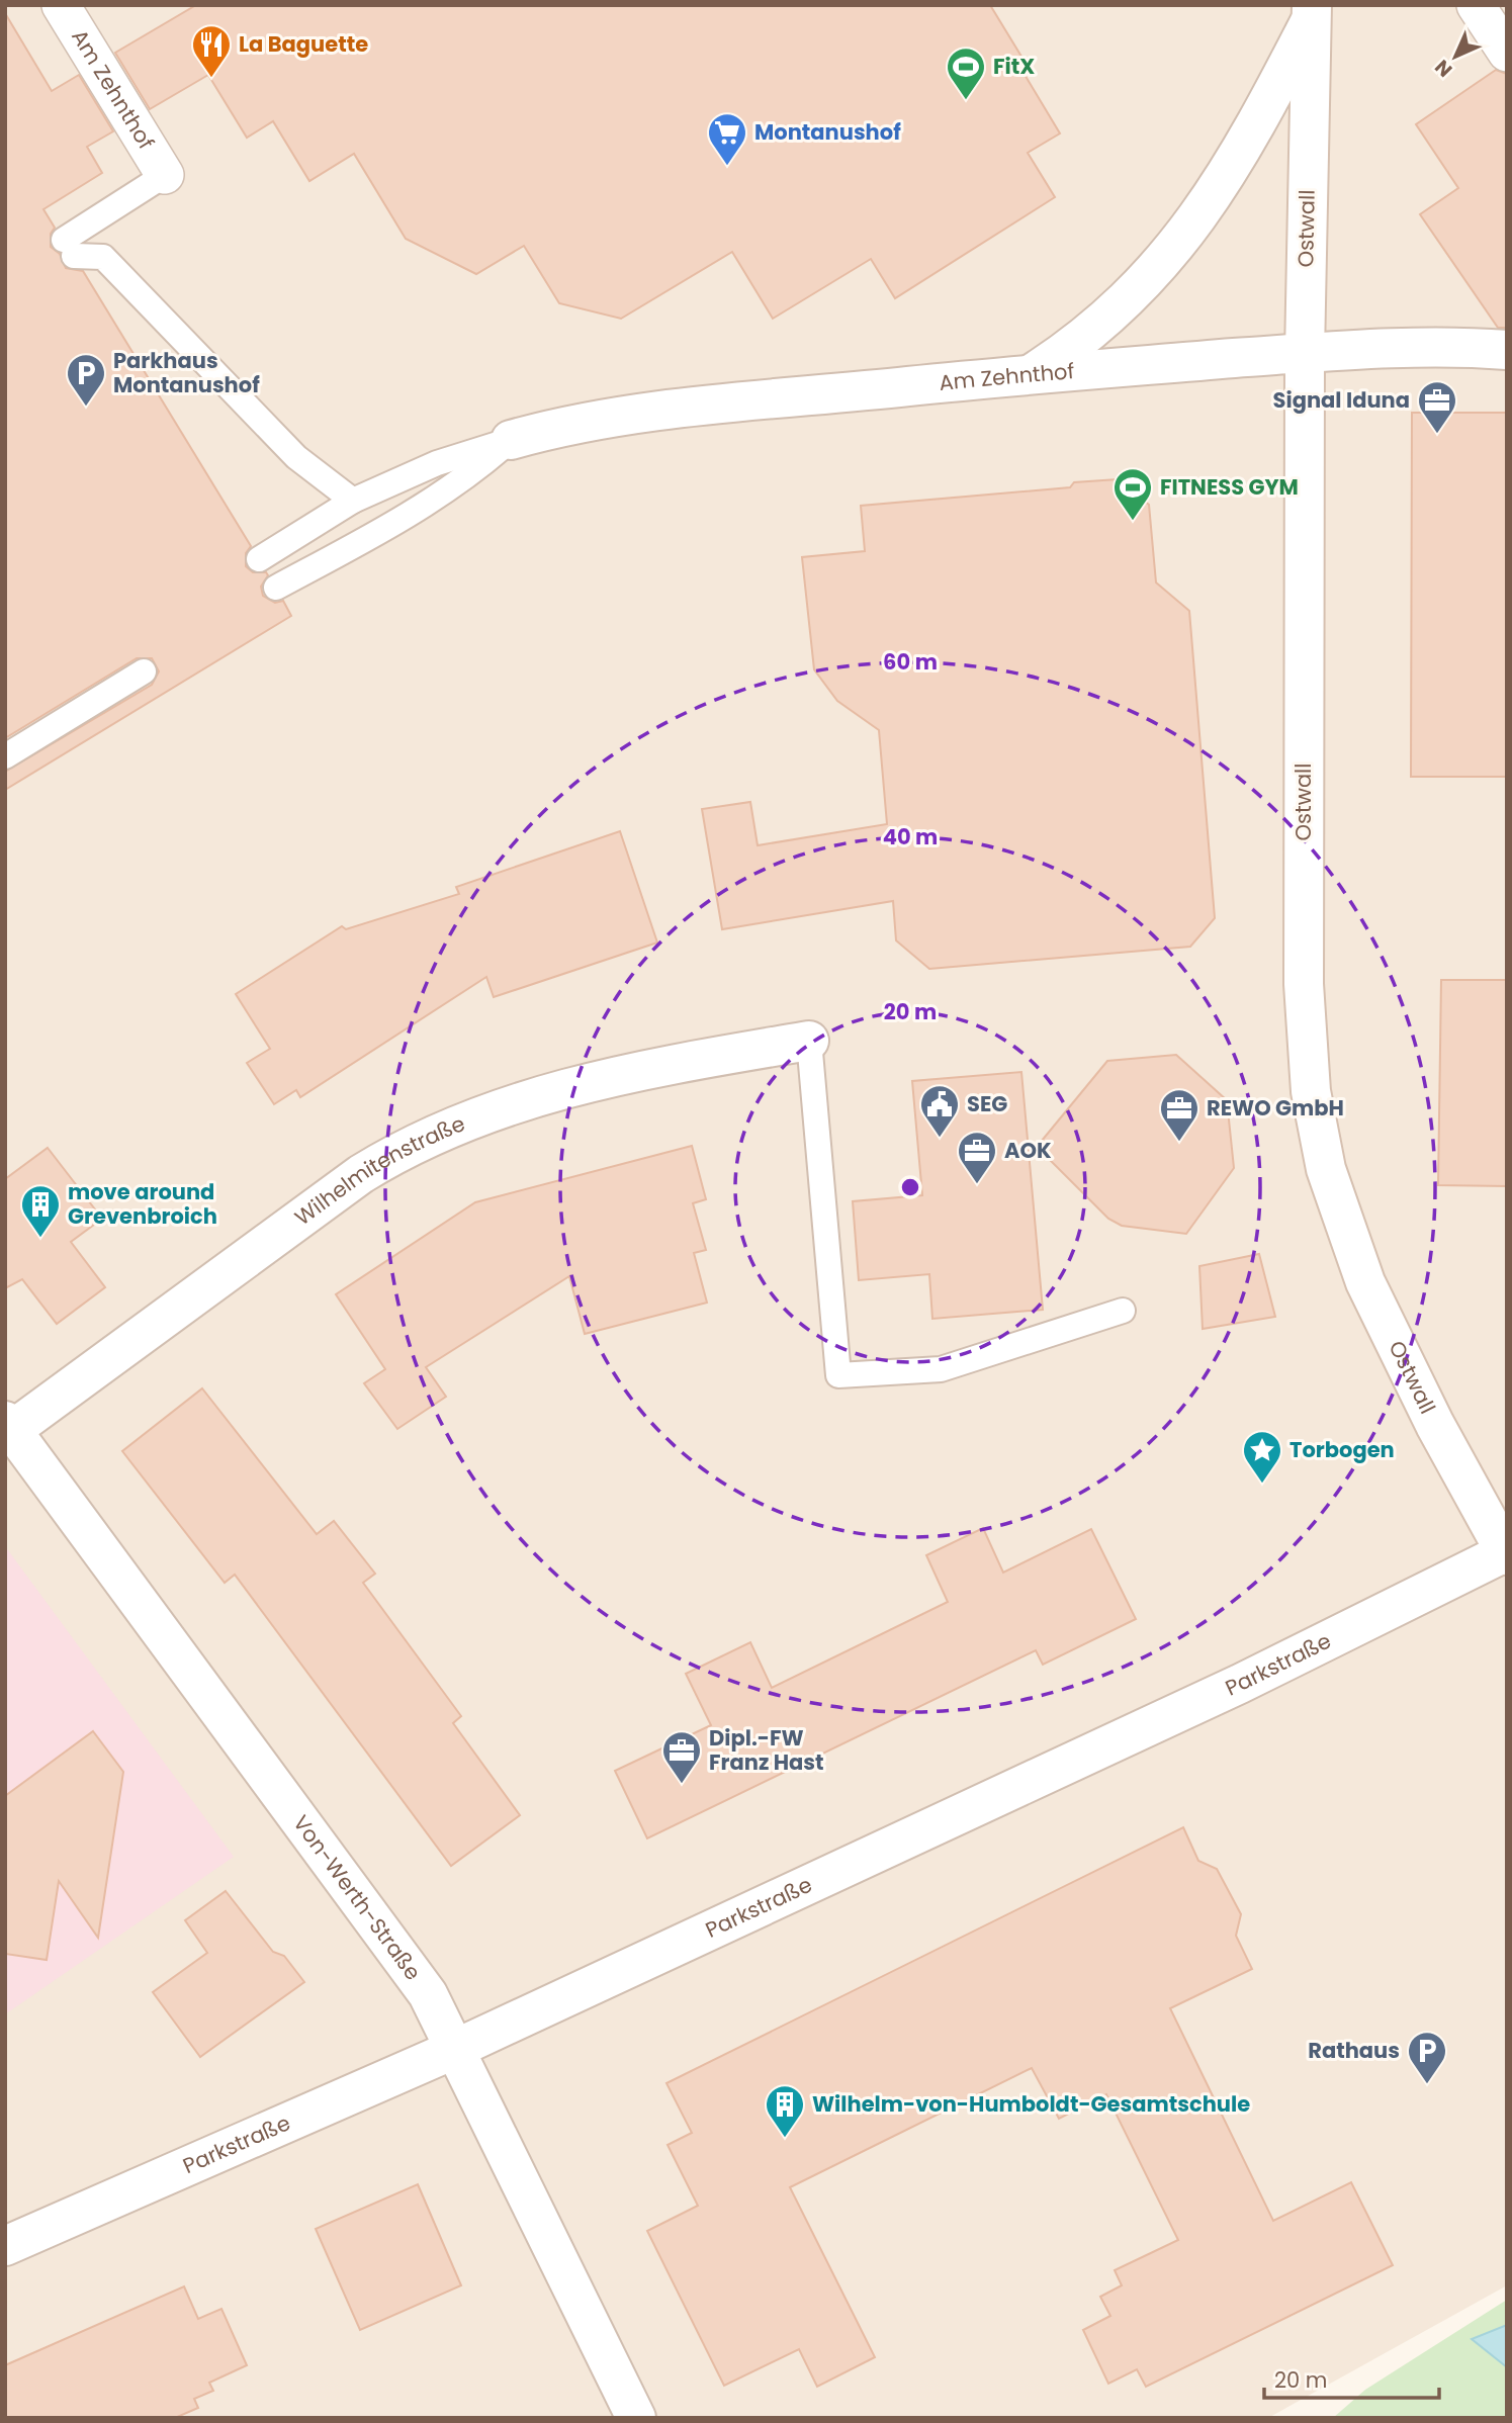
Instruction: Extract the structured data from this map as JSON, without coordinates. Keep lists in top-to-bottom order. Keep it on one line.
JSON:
{"streets":{"street":["Am Zehnthof","Ostwall","Wilhelmitenstraße","Parkstraße","Von-Werth-Straße"]},"crossings":[["Am Zehnthof","Ostwall"],["Ostwall","Parkstraße"],["Wilhelmitenstraße","Von-Werth-Straße"],["Parkstraße","Von-Werth-Straße"]],"places":{"restaurant":["La Baguette"],"sports":["FitX","FITNESS GYM"],"supermarket":["Montanushof"],"parking":["Parkhaus Montanushof","Rathaus"],"office":["Signal Iduna","REWO GmbH","AOK","Dipl.-FW Franz Hast"],"public building":["SEG"],"building":["move around Grevenbroich","Wilhelm-von-Humboldt-Gesamtschule"],"place":["Torbogen"]},"scale_bar":"20 m","north":"bottom left","rings":["60 m","40 m","20 m"]}
